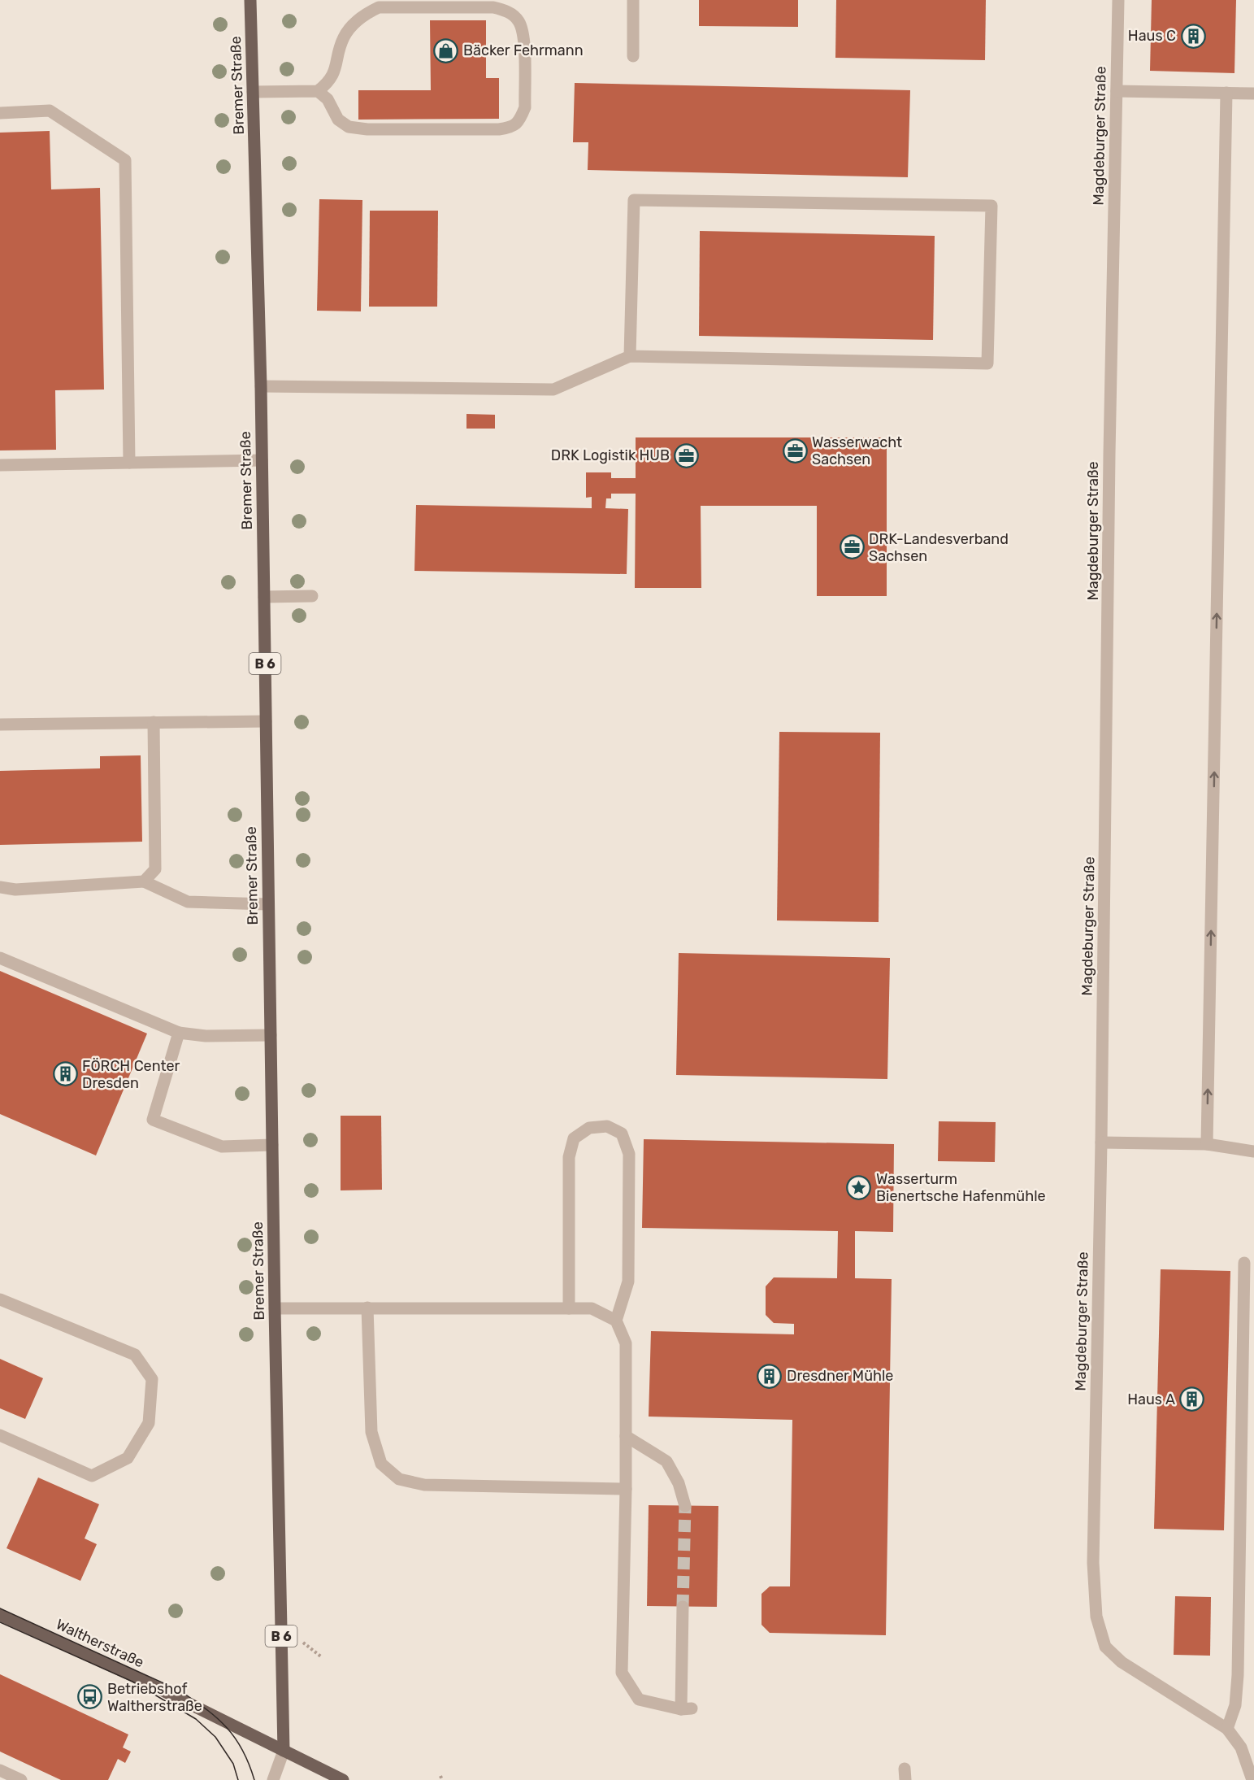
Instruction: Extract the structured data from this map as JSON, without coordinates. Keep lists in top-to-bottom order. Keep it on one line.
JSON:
{"streets":{"main road":["Bremer Straße","B 6","Waltherstraße"],"street":["Magdeburger Straße"]},"crossings":[["Bremer Straße","Waltherstraße"]],"places":{"building":["Haus C","FÖRCH Center Dresden","Dresdner Mühle","Haus A"],"shop":["Bäcker Fehrmann"],"office":["Wasserwacht Sachsen","DRK Logistik HUB","DRK-Landesverband Sachsen"],"place":["Wasserturm Bienertsche Hafenmühle"],"bus stop":["Betriebshof Waltherstraße"]}}
